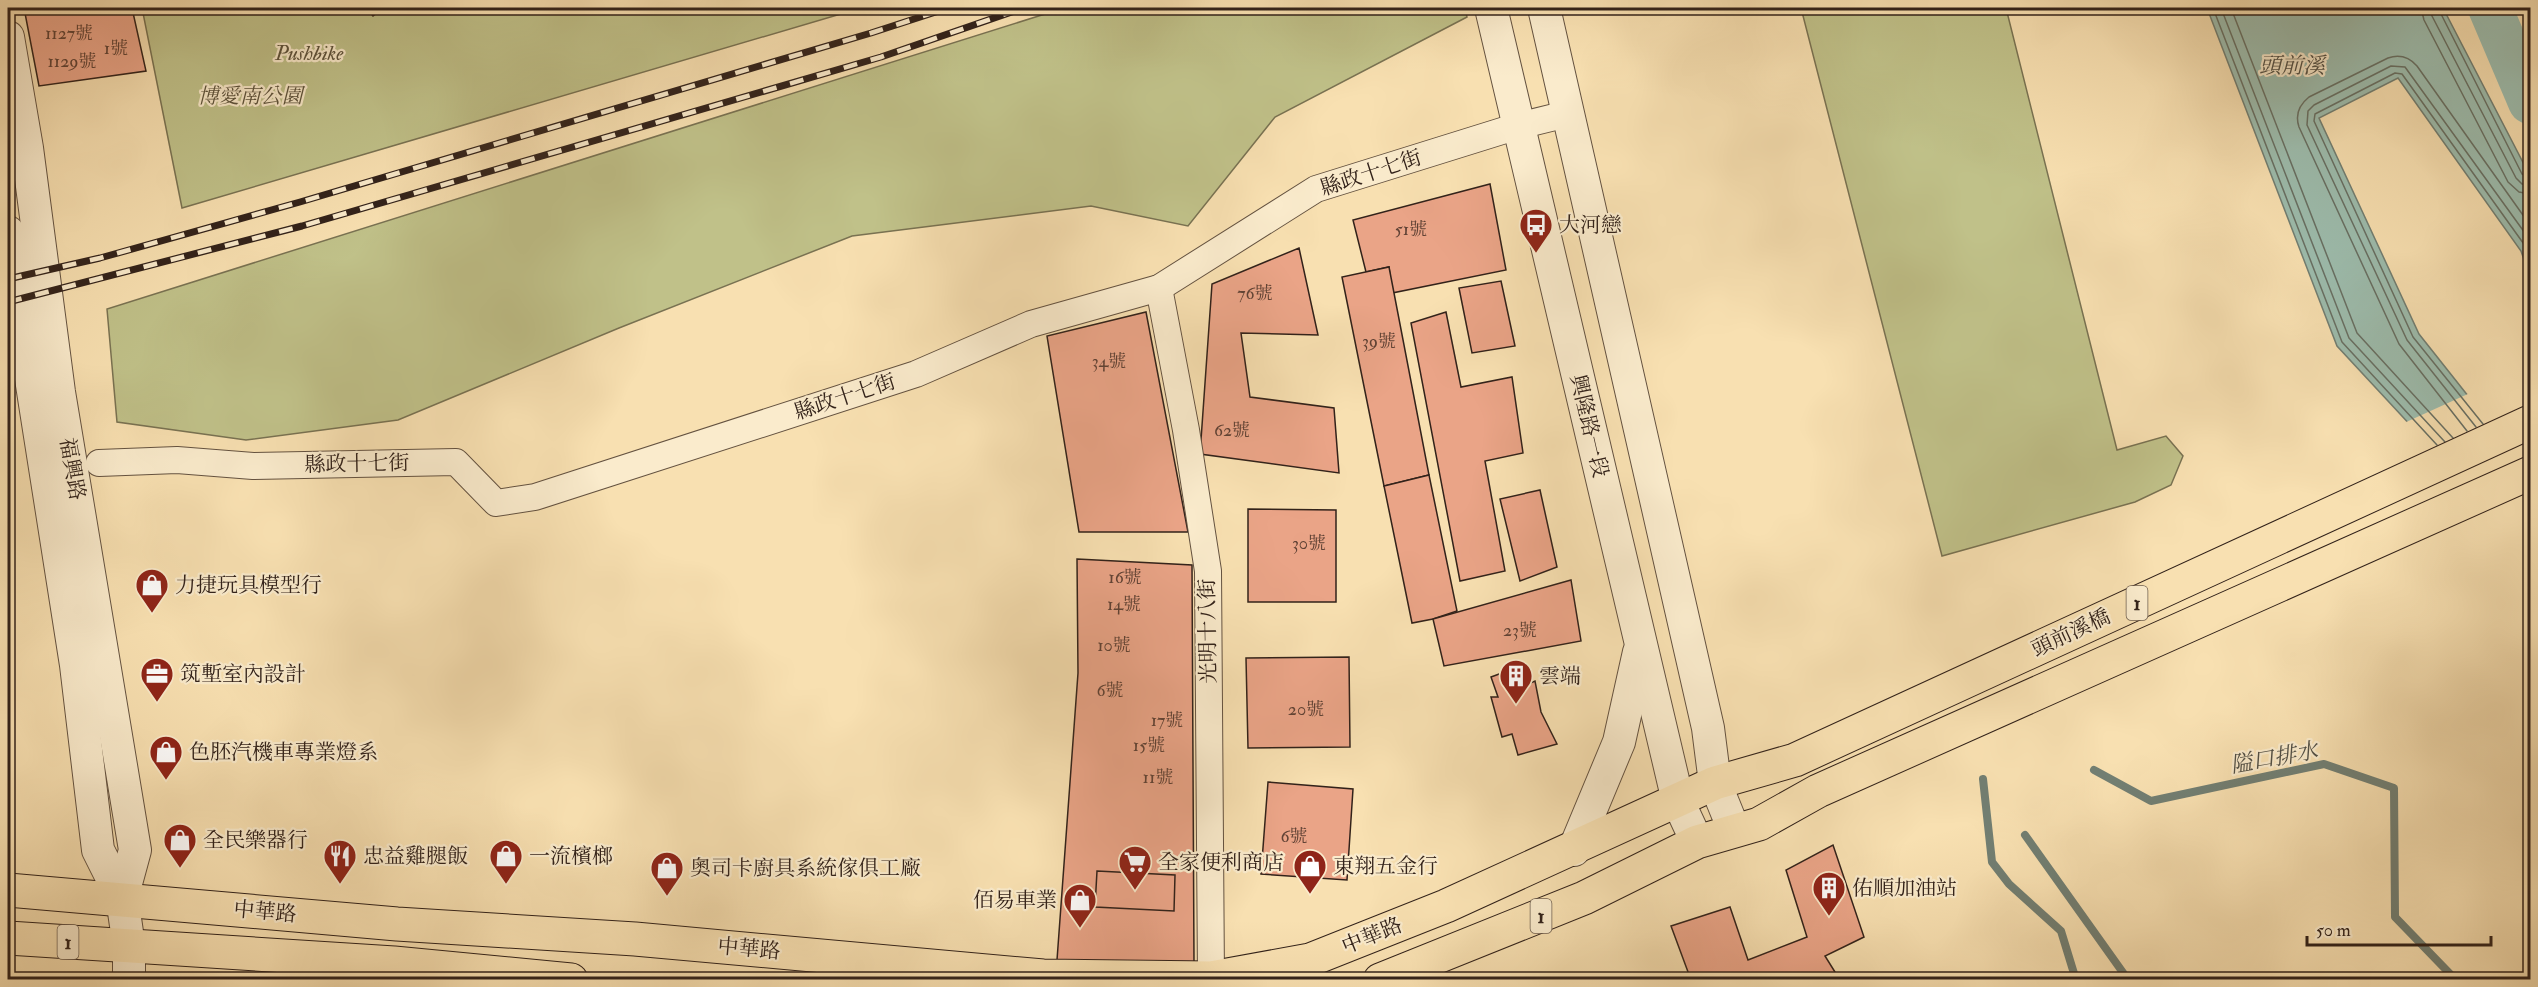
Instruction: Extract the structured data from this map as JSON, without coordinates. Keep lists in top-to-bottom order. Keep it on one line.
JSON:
{"streets":{"main road":["1","頭前溪橋","中華路"],"street":["縣政十七街","興隆路一段","福興路","光明十八街"]},"crossings":[["縣政十七街","興隆路一段"],["縣政十七街","光明十八街"],["興隆路一段","中華路"],["福興路","中華路"],["光明十八街","中華路"],["頭前溪橋","中華路"]],"water":["頭前溪","隘口排水"],"parks":["Pushbike","博愛南公園"],"places":{"bus stop":["大河戀"],"shop":["力捷玩具模型行","色胚汽機車專業燈系","全民樂器行","一流檳榔","東翔五金行","奧司卡廚具系統傢俱工廠","佰易車業"],"office":["筑塹室內設計"],"building":["雲端","佑順加油站"],"restaurant":["忠益雞腿飯"],"supermarket":["全家便利商店"]},"house_numbers":["1127號","1號","1129號","51號","76號","39號","34號","62號","30號","16號","14號","23號","10號","6號","20號","17號","15號","11號","6號"],"scale_bar":"50 m"}
